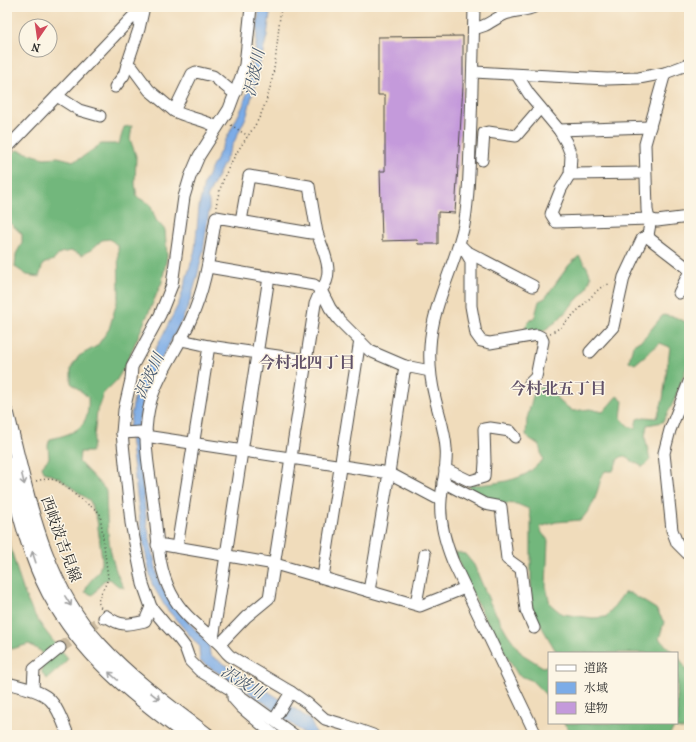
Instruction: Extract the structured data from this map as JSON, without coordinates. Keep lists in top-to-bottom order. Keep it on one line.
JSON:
{"streets":{"main road":["西岐波吉見線"]},"districts":["今村北四丁目","今村北五丁目"],"water":["沢波川"],"legend":["道路","水域","建物"],"north":"bottom"}
